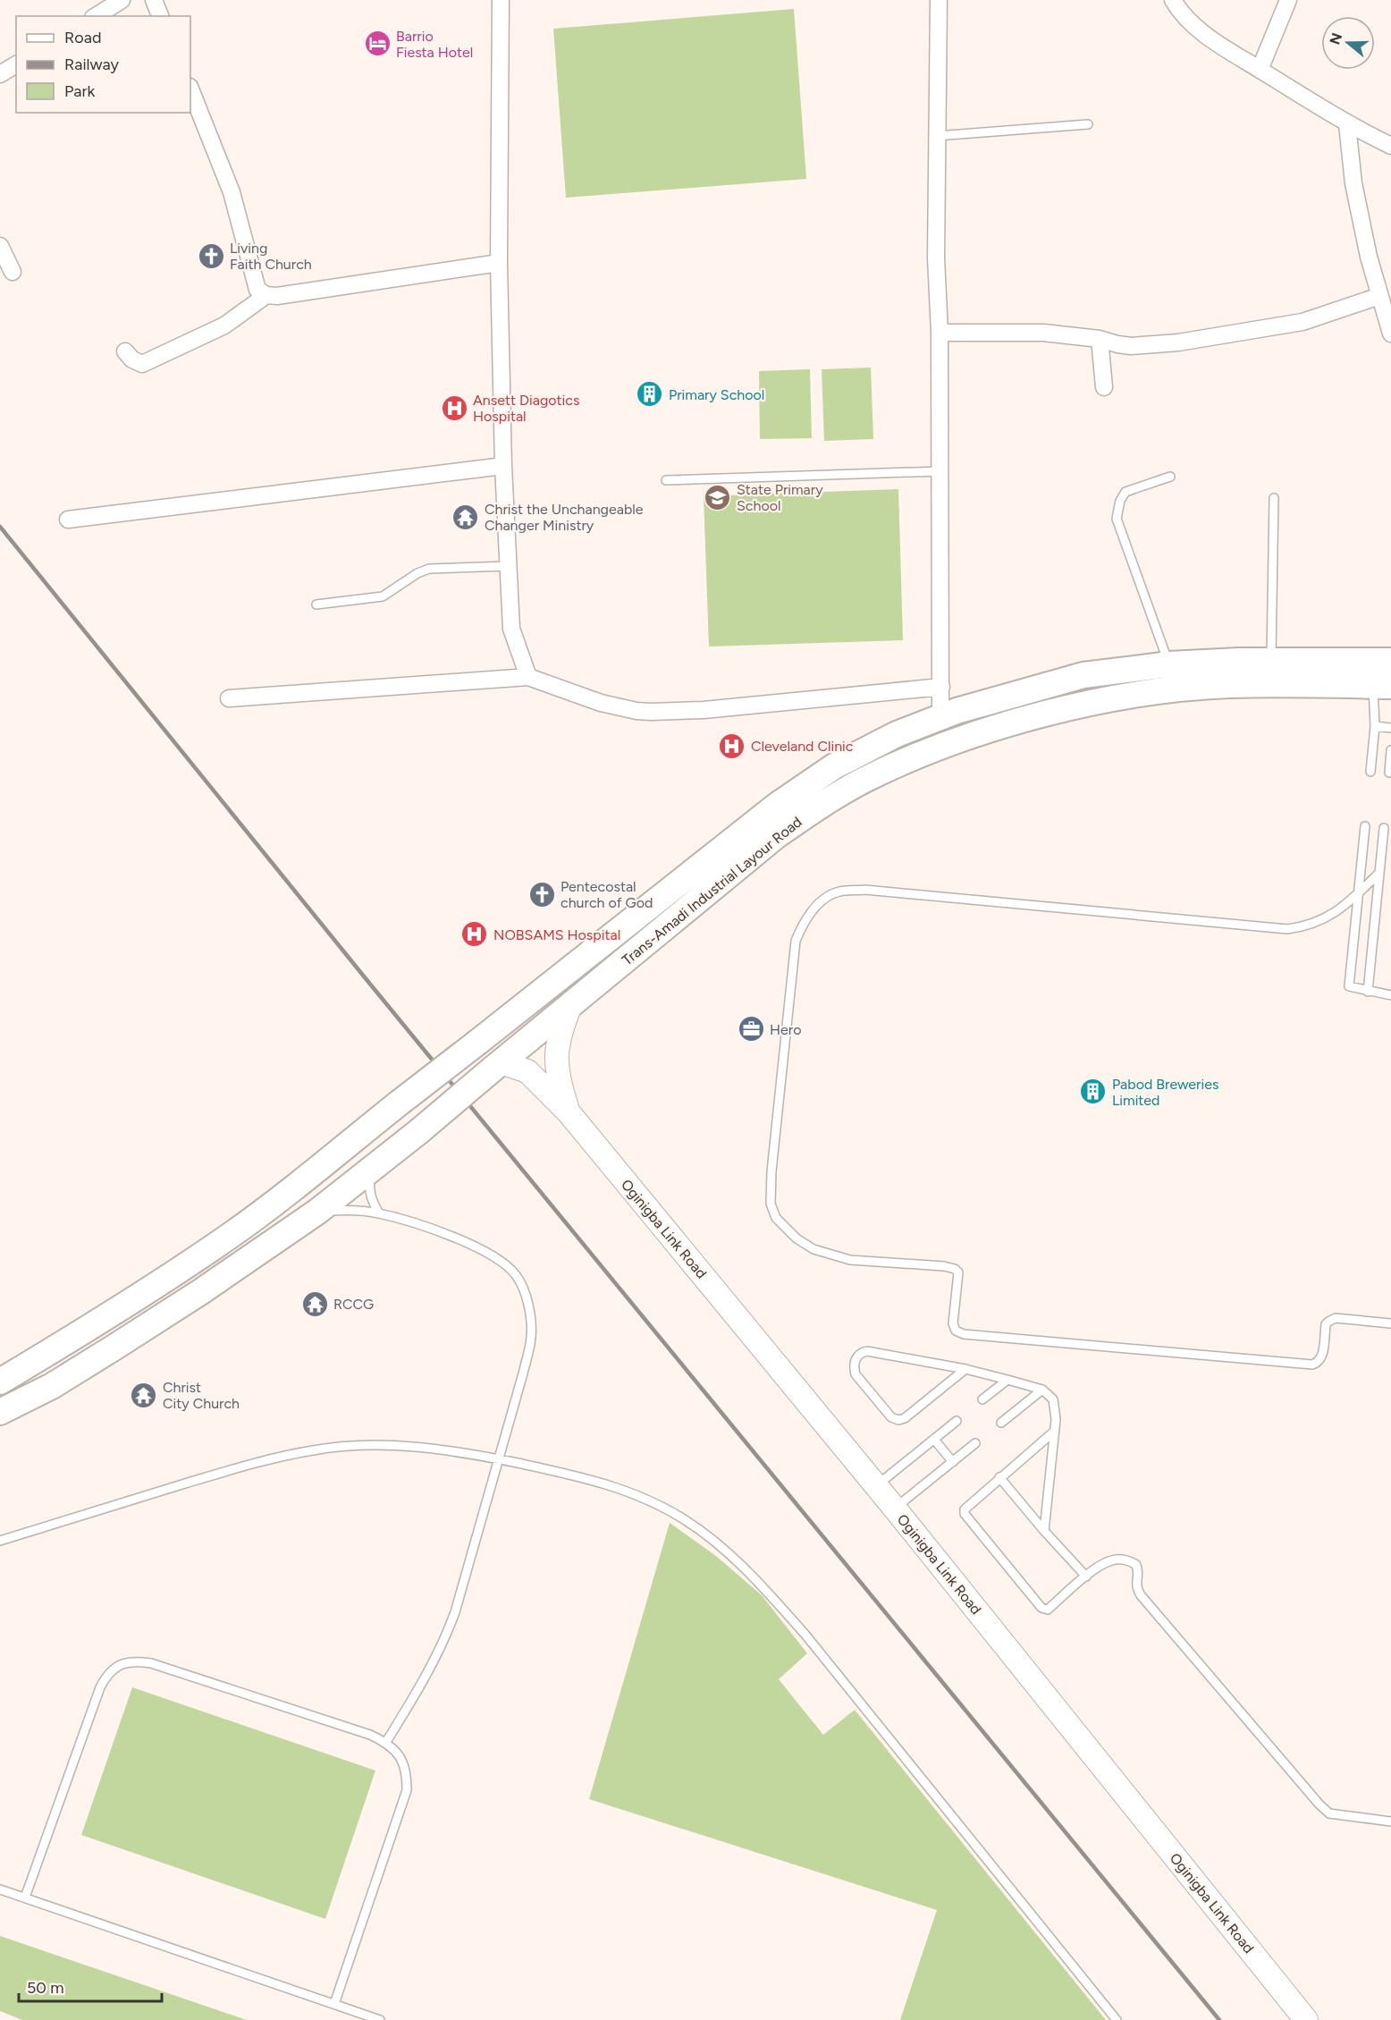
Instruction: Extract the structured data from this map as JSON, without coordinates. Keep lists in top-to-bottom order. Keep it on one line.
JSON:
{"streets":{"main road":["Trans-Amadi Industrial Layour Road"],"street":["Oginigba Link Road"]},"crossings":[["Trans-Amadi Industrial Layour Road","Oginigba Link Road"]],"places":{"hotel":["Barrio Fiesta Hotel"],"church":["Living Faith Church","Pentecostal church of God"],"building":["Primary School","Pabod Breweries Limited"],"hospital":["Ansett Diagotics Hospital","Cleveland Clinic","NOBSAMS Hospital"],"school or university":["State Primary School"],"temple":["Christ the Unchangeable Changer Ministry","RCCG","Christ City Church"],"office":["Hero"]},"legend":["Road","Railway","Park"],"scale_bar":"50 m","north":"left"}
